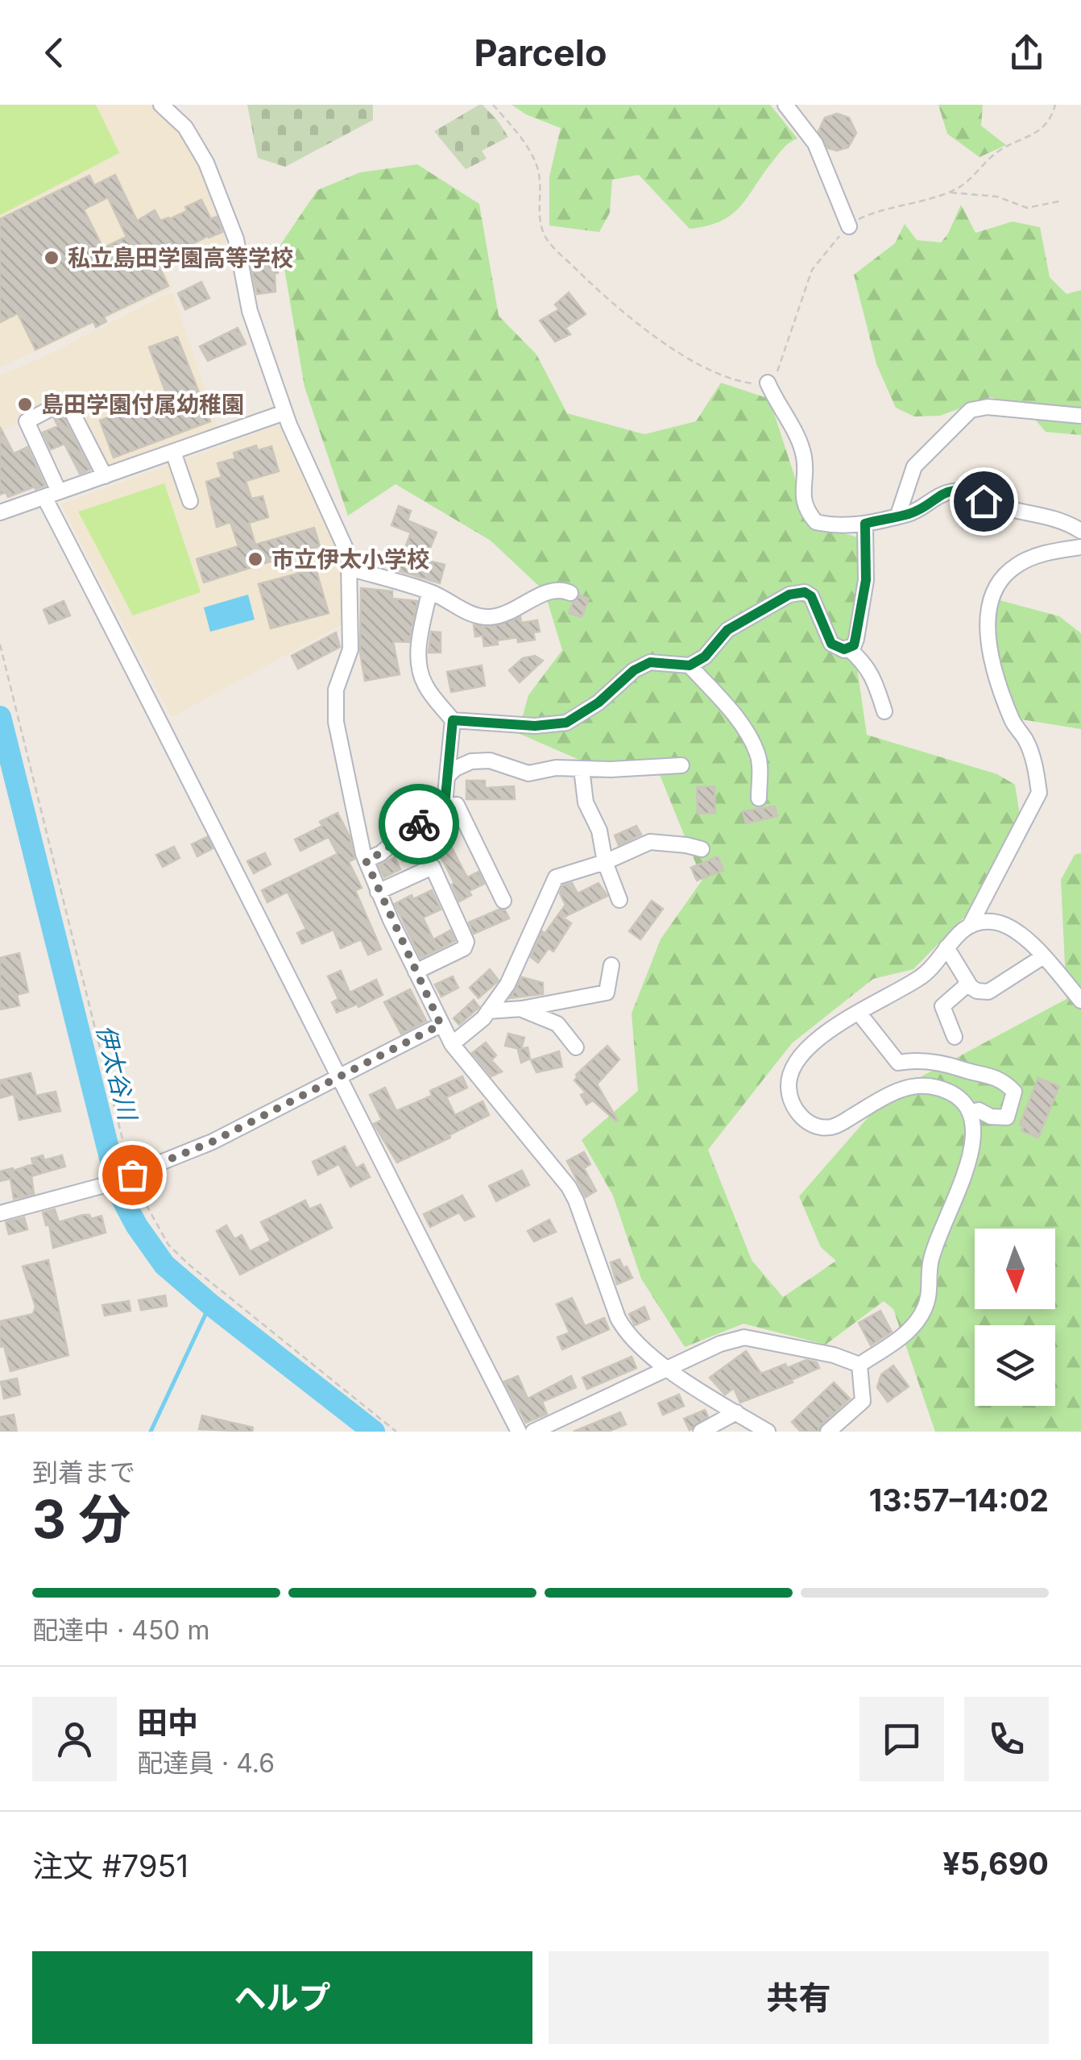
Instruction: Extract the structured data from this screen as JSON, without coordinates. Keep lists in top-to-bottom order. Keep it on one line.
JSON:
{"water":["伊太谷川"],"places":["私立島田学園高等学校","島田学園付属幼稚園","市立伊太小学校"],"north":"bottom","page":{"header":"Parcelo","heading":["3 分","到着まで","13:57–14:02"],"panel":["田中","配達員 · 4.6","注文 #7951","¥5,690"],"bar":"配達中 · 450 m","buttons":["ヘルプ","共有"]}}
